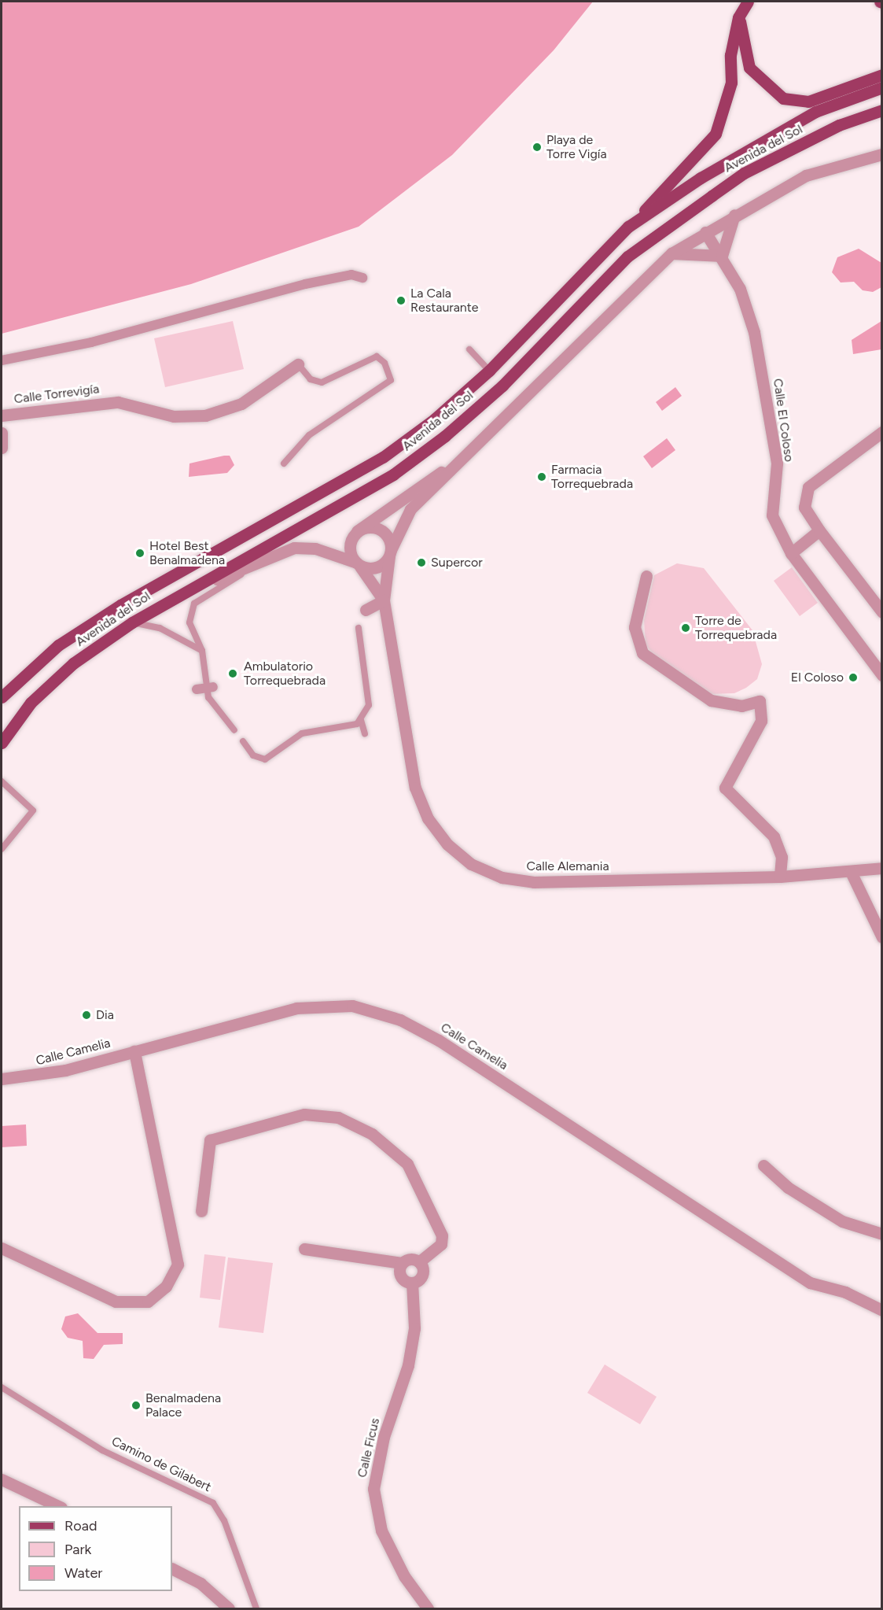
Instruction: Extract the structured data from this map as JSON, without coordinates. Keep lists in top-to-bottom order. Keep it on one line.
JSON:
{"streets":{"main road":["Avenida del Sol"],"street":["Calle Torrevigía","Calle El Coloso","Calle Alemania","Calle Camelia","Calle Ficus"],"lane":["Camino de Gilabert"]},"places":["Playa de Torre Vigía","La Cala Restaurante","Farmacia Torrequebrada","Hotel Best Benalmadena","Supercor","Torre de Torrequebrada","Ambulatorio Torrequebrada","El Coloso","Dia","Benalmadena Palace"],"legend":["Road","Park","Water"]}
